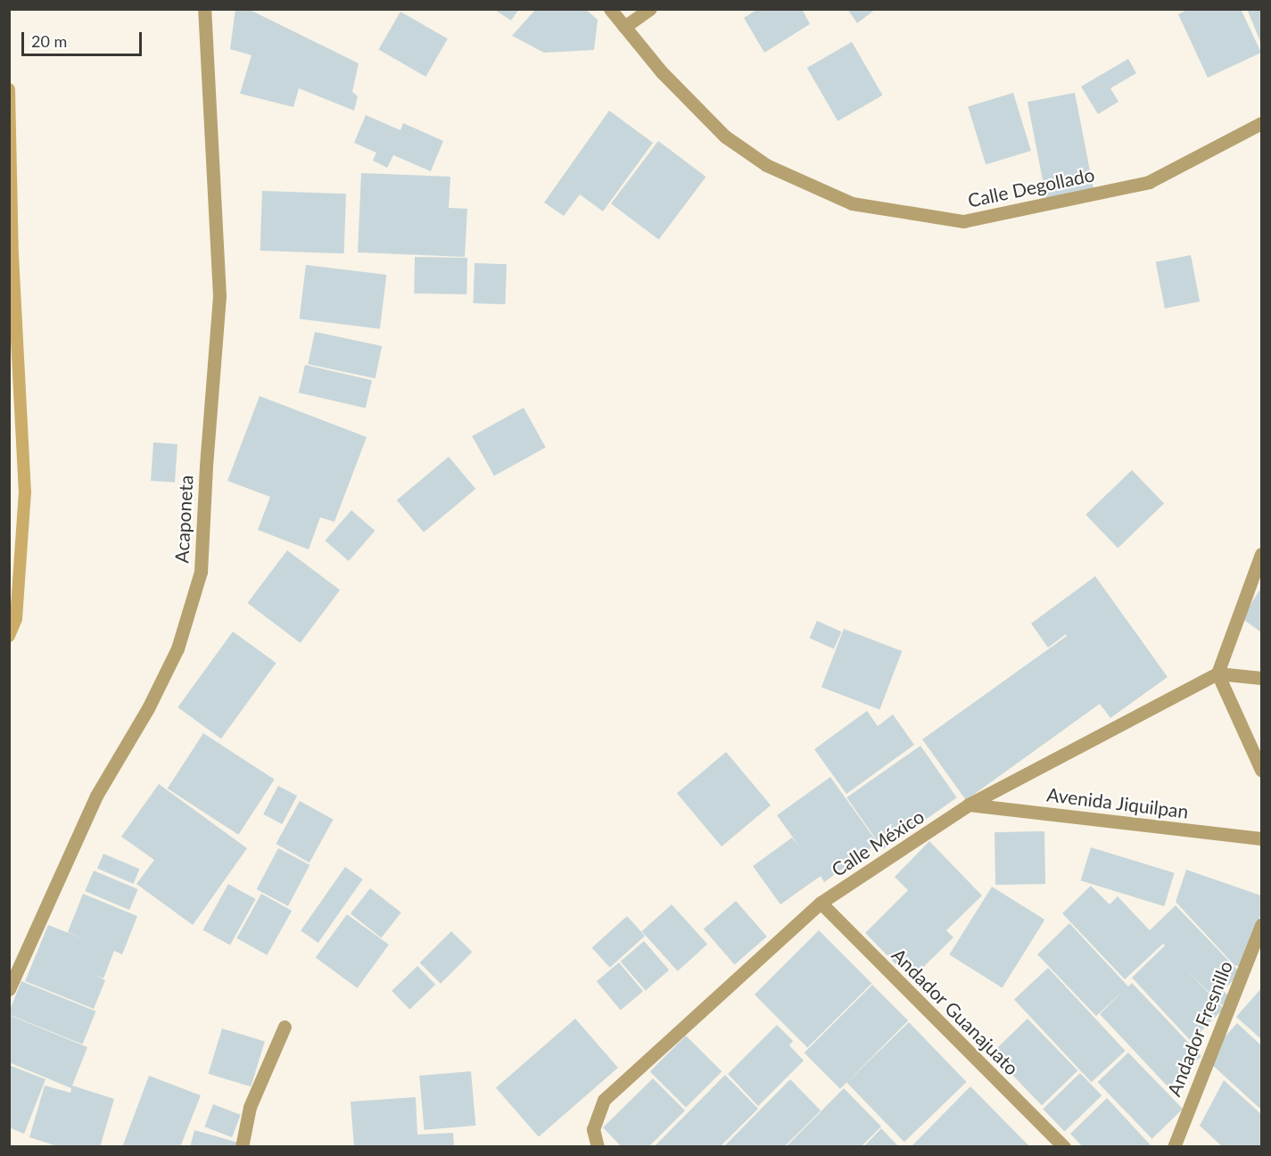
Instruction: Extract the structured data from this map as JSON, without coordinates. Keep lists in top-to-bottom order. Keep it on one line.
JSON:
{"streets":{"street":["Calle Degollado","Acaponeta","Avenida Jiquilpan","Calle México","Andador Guanajuato","Andador Fresnillo"]},"crossings":[["Avenida Jiquilpan","Calle México"],["Calle México","Andador Guanajuato"]],"scale_bar":"20 m"}
